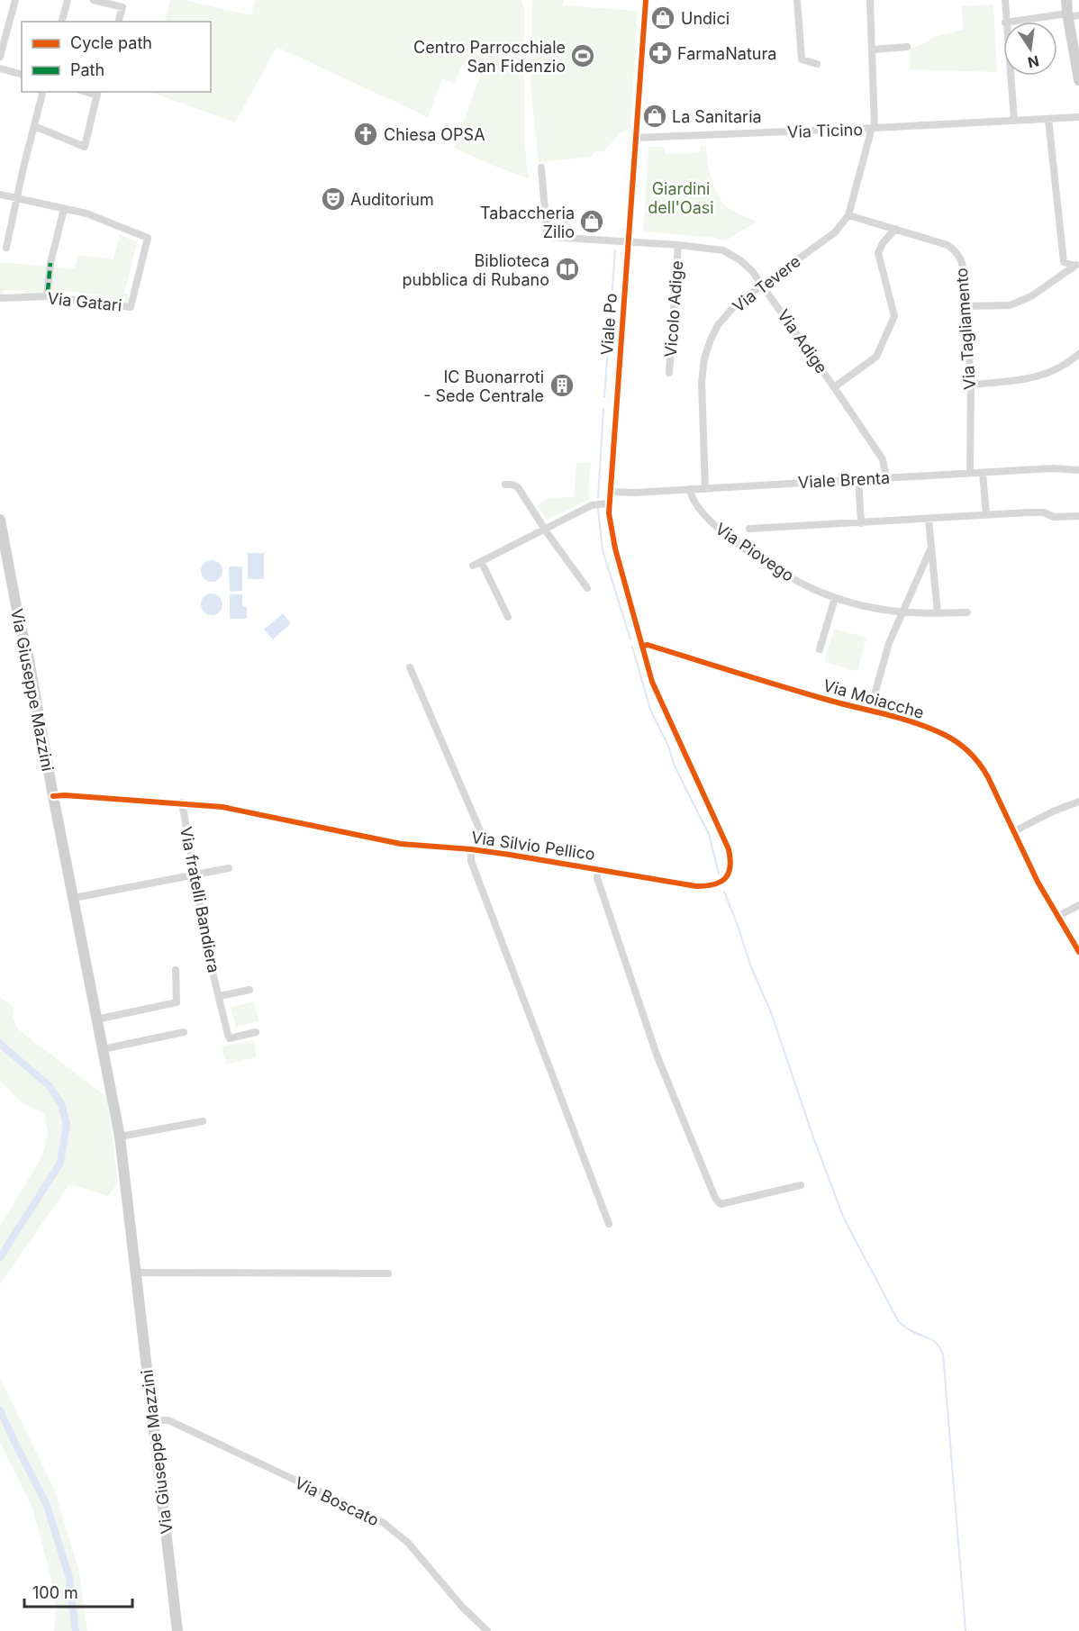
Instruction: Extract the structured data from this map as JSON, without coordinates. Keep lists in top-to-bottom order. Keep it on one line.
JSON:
{"streets":{"main road":["Via Giuseppe Mazzini"],"street":["Via Ticino","Via Tevere","Via Gatari","Vicolo Adige","Viale Po","Via Tagliamento","Via Adige","Viale Brenta","Via Piovego","Via Moiacche","Via Silvio Pellico","Via fratelli Bandiera","Via Boscato"]},"crossings":[["Via Ticino","Via Tevere"],["Via Ticino","Viale Po"],["Via Tevere","Via Tagliamento"],["Via Tevere","Via Adige"],["Via Tevere","Viale Brenta"],["Vicolo Adige","Via Adige"],["Viale Po","Via Adige"],["Viale Po","Viale Brenta"],["Viale Po","Via Moiacche"],["Viale Po","Via Silvio Pellico"],["Via Tagliamento","Via Adige"],["Via Tagliamento","Viale Brenta"],["Via Adige","Viale Brenta"],["Viale Brenta","Via Piovego"],["Via Giuseppe Mazzini","Via Silvio Pellico"],["Via Giuseppe Mazzini","Via Boscato"],["Via Moiacche","Via Silvio Pellico"],["Via Silvio Pellico","Via fratelli Bandiera"]],"parks":["Giardini dell'Oasi"],"places":{"shop":["Undici","La Sanitaria","Tabaccheria Zilio"],"pharmacy":["FarmaNatura"],"sports":["Centro Parrocchiale San Fidenzio"],"church":["Chiesa OPSA"],"theatre":["Auditorium"],"library":["Biblioteca pubblica di Rubano"],"building":["IC Buonarroti - Sede Centrale"]},"legend":["Cycle path","Path"],"scale_bar":"100 m","north":"bottom"}
